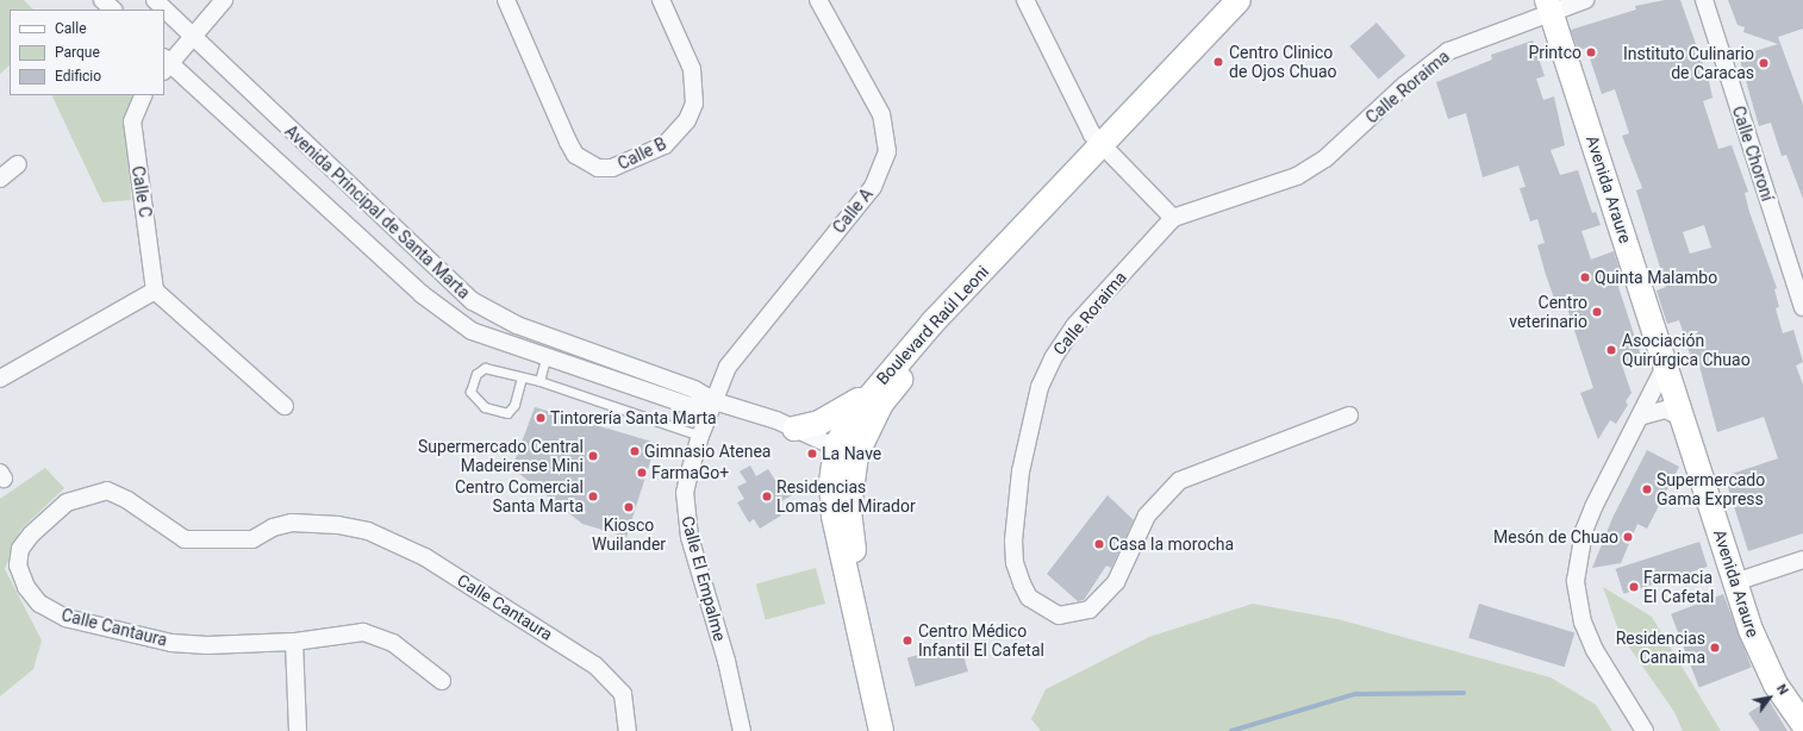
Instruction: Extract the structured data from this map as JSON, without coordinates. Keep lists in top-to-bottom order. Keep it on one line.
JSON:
{"streets":{"street":["Calle Roraima","Calle B","Calle Choroní","Avenida Araure","Calle C","Calle A","Avenida Principal de Santa Marta","Boulevard Raúl Leoni","Calle El Empalme","Calle Cantaura"]},"crossings":[["Calle Roraima","Avenida Araure"],["Calle A","Avenida Principal de Santa Marta"],["Calle A","Calle El Empalme"],["Avenida Principal de Santa Marta","Boulevard Raúl Leoni"],["Avenida Principal de Santa Marta","Calle El Empalme"]],"places":["Printco","Centro Clinico de Ojos Chuao","Instituto Culinario de Caracas","Quinta Malambo","Centro veterinario","Asociación Quirúrgica Chuao","Tintorería Santa Marta","Gimnasio Atenea","La Nave","Supermercado Central Madeirense Mini","FarmaGo+","Supermercado Gama Express","Centro Comercial Santa Marta","Residencias Lomas del Mirador","Kiosco Wuilander","Mesón de Chuao","Casa la morocha","Farmacia El Cafetal","Centro Médico Infantil El Cafetal","Residencias Canaima"],"legend":["Calle","Parque","Edificio"],"north":"top right"}
